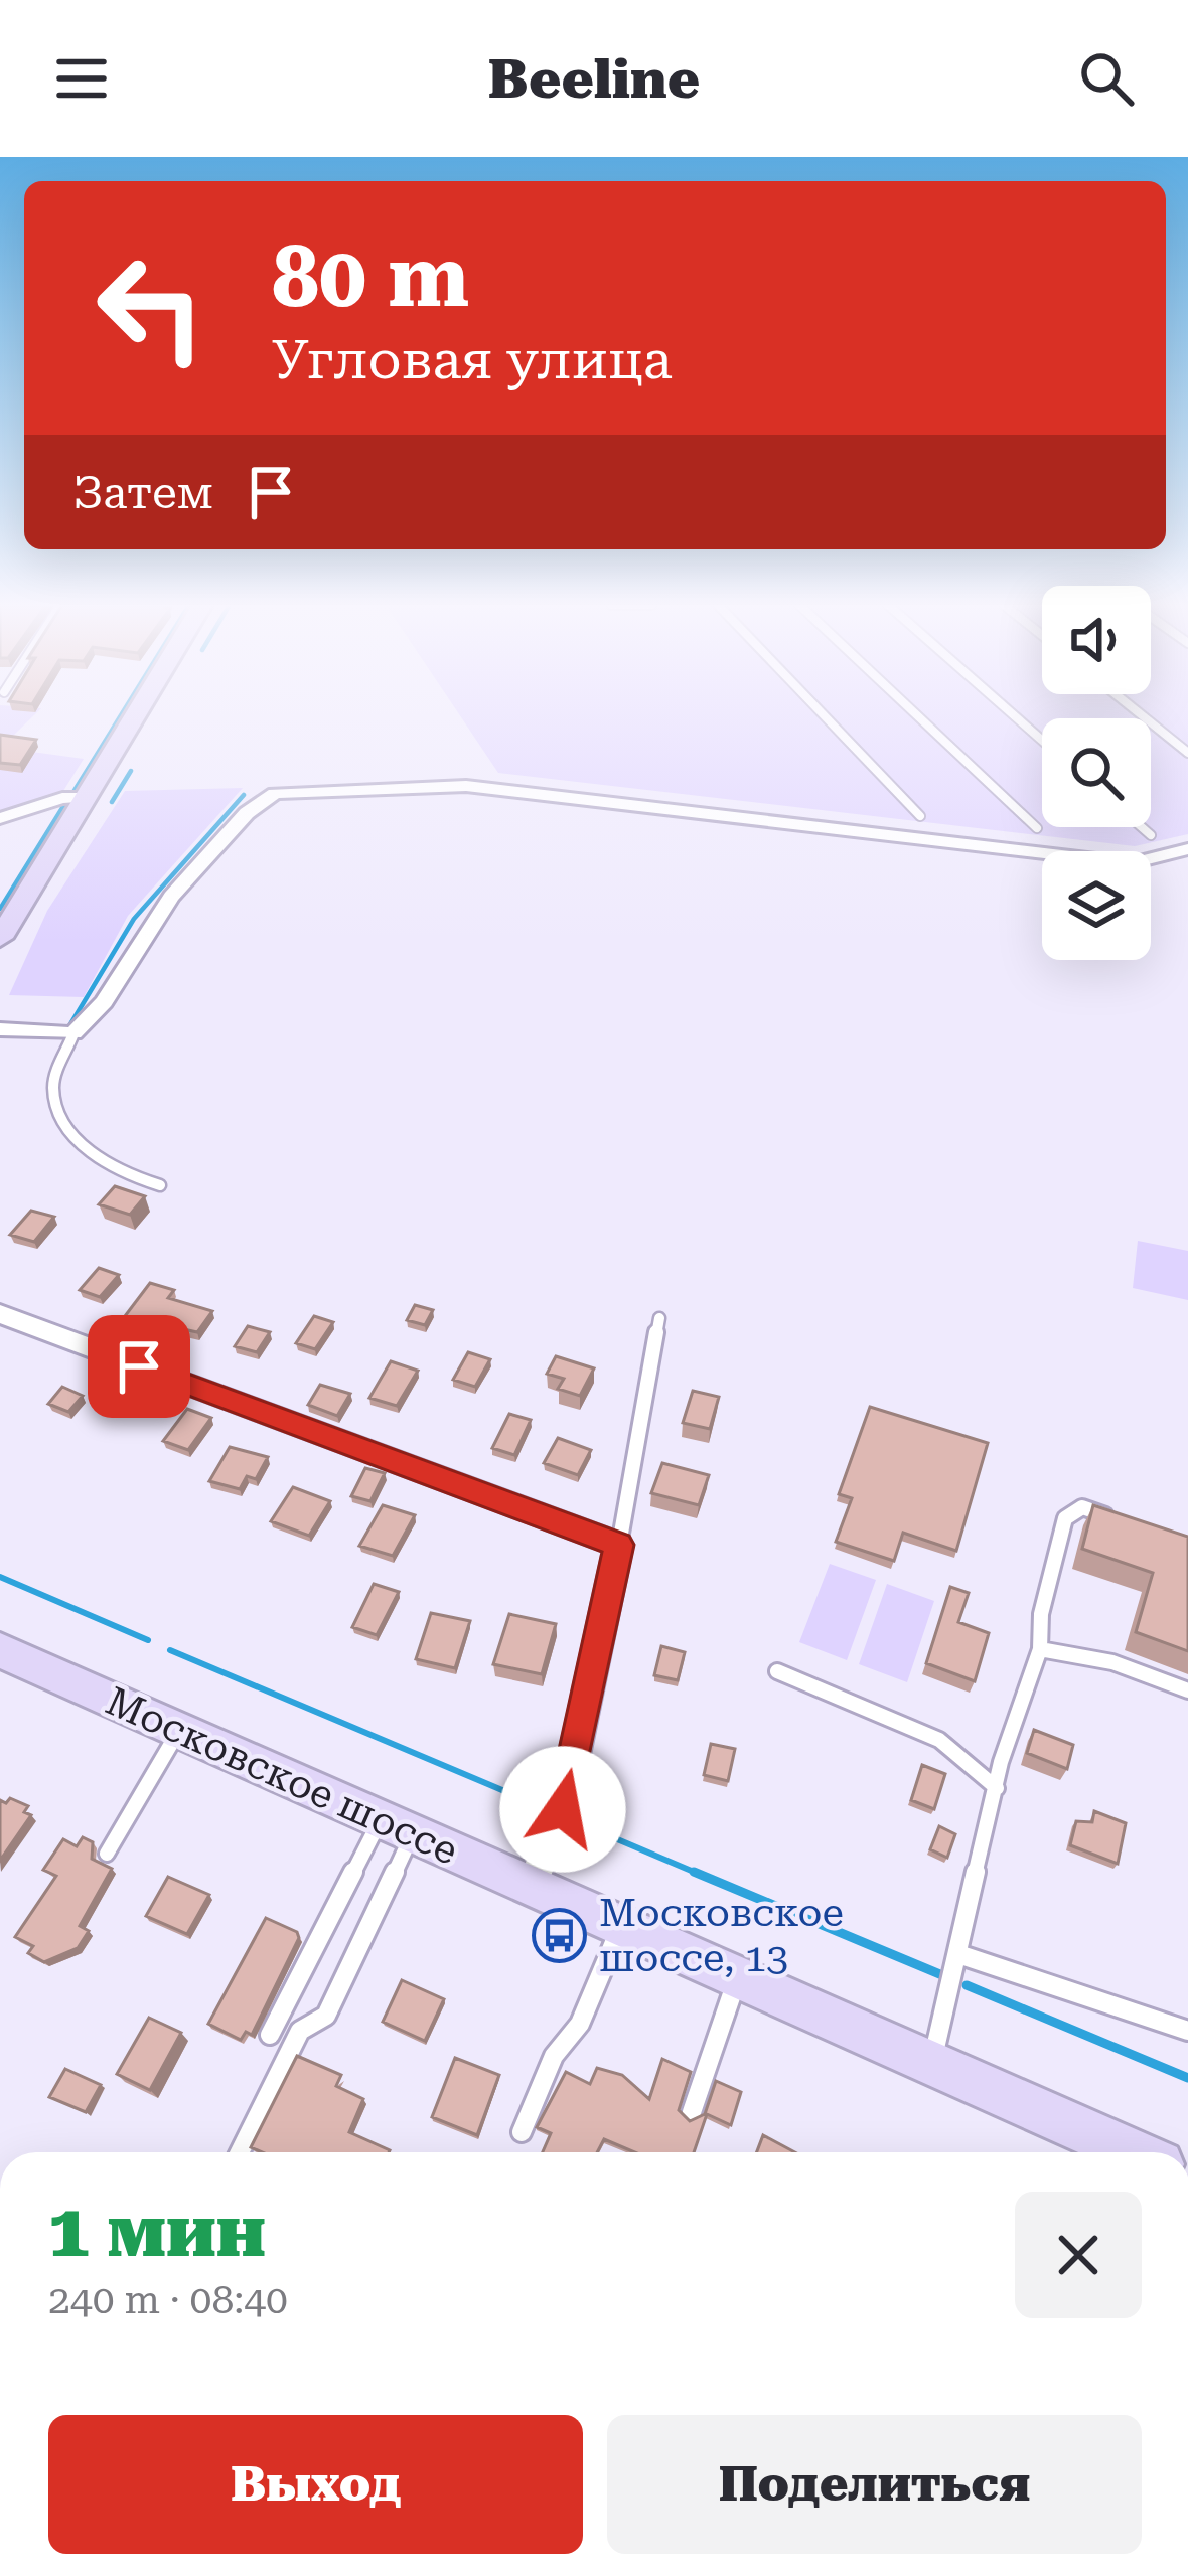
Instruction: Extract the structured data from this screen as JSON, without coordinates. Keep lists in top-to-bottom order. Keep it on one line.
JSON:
{"streets":{"main road":["Московское шоссе"]},"places":{"bus stop":["Московское шоссе, 13"]},"page":{"header":"Beeline","turn":["80 m","Угловая улица"],"then":"Затем","heading":["1 мин","240 m · 08:40"],"buttons":["Выход","Поделиться"]}}
